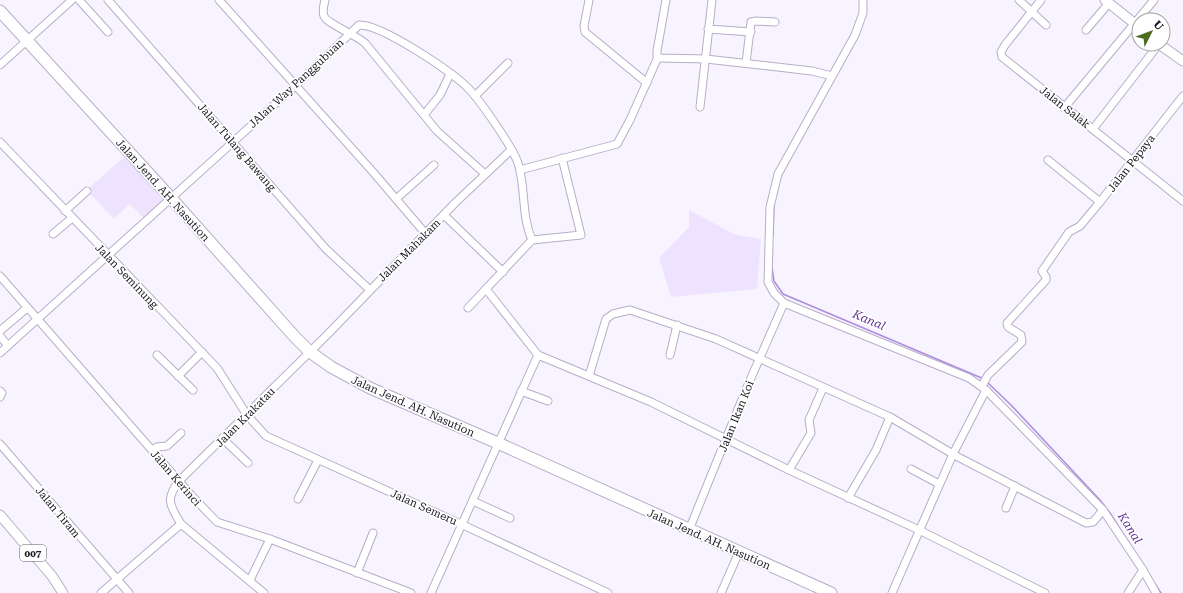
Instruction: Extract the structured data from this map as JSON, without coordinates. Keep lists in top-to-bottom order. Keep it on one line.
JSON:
{"streets":{"highway":["Jalan Jend. AH. Nasution"],"main road":["007"],"street":["JAlan Way Panggubuan","Jalan Salak","Jalan Tulang Bawang","Jalan Pepaya","Jalan Mahakam","Jalan Seminung","Jalan Ikan Koi","Jalan Krakatau","Jalan Kerinci","Jalan Semeru","Jalan Tiram"]},"crossings":[["JAlan Way Panggubuan","Jalan Tulang Bawang"],["JAlan Way Panggubuan","Jalan Jend. AH. Nasution"],["JAlan Way Panggubuan","Jalan Seminung"],["JAlan Way Panggubuan","Jalan Kerinci"],["Jalan Salak","Jalan Pepaya"],["Jalan Tulang Bawang","Jalan Mahakam"],["Jalan Jend. AH. Nasution","Jalan Mahakam"],["Jalan Jend. AH. Nasution","Jalan Ikan Koi"],["Jalan Jend. AH. Nasution","Jalan Krakatau"],["Jalan Mahakam","Jalan Krakatau"],["Jalan Seminung","Jalan Krakatau"],["Jalan Seminung","Jalan Semeru"],["Jalan Krakatau","Jalan Kerinci"],["Jalan Krakatau","Jalan Semeru"]],"water":["Kanal"],"north":"top right"}
